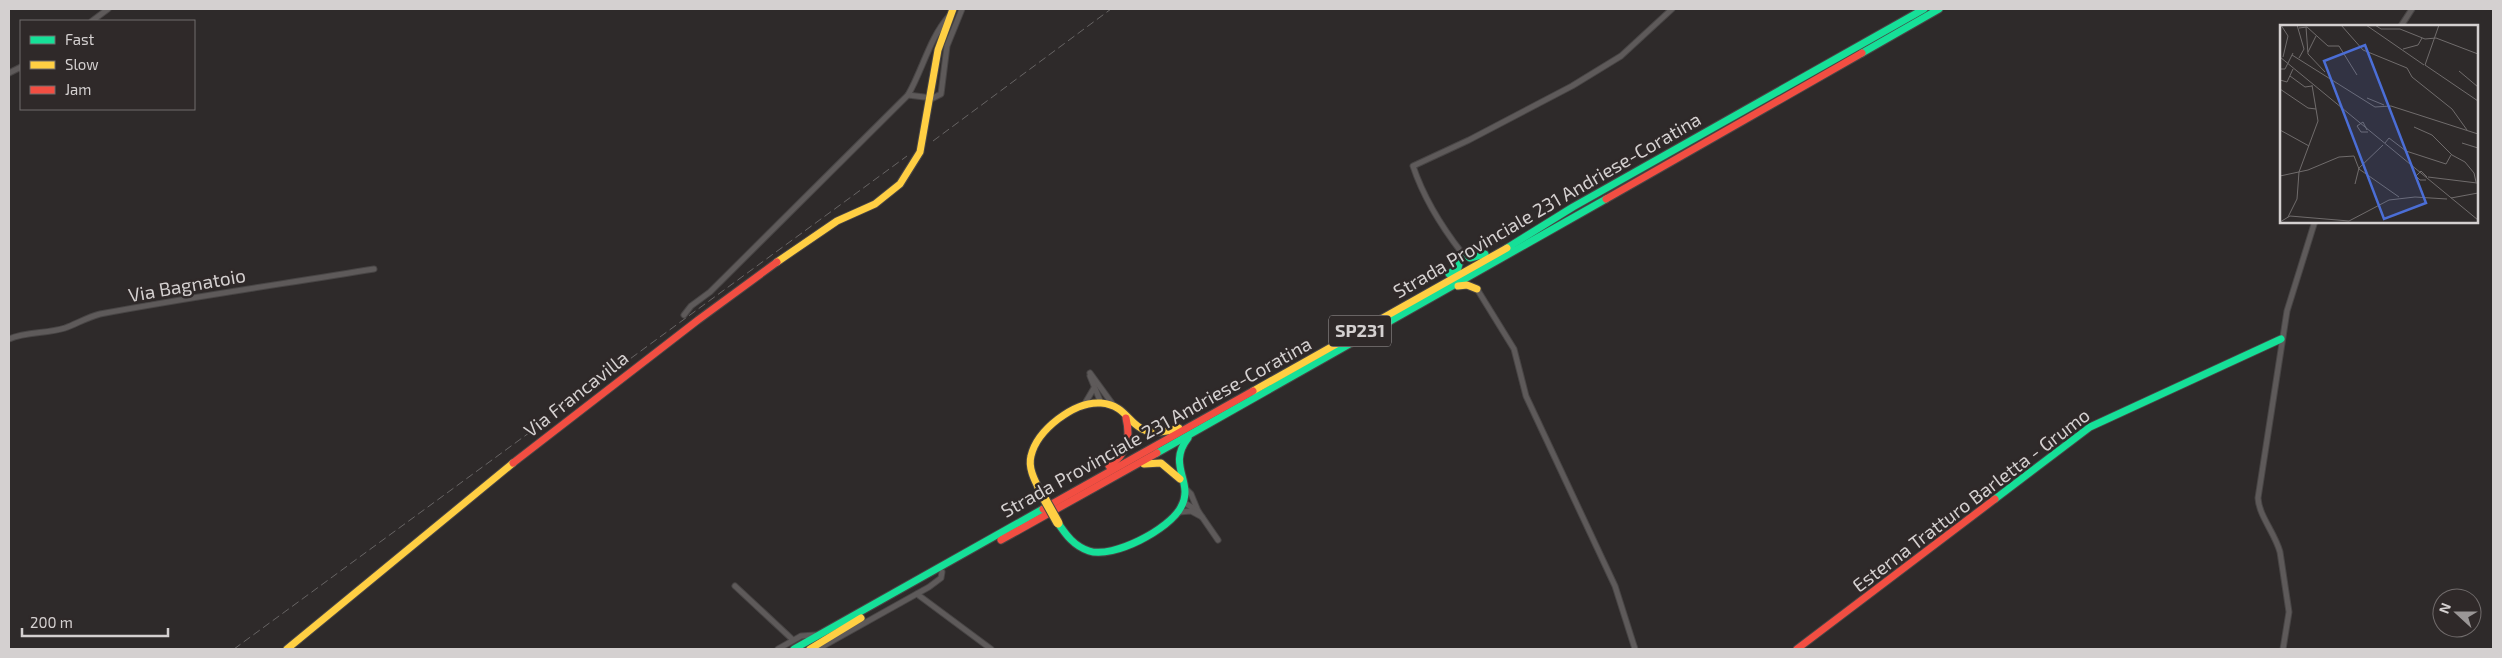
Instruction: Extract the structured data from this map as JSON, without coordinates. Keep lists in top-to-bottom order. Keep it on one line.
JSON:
{"streets":{"main road":["Strada Provinciale 231 Andriese-Coratina","SP231","Via Francavilla","Esterna Tratturo Barletta - Grumo"],"street":["Via Bagnatoio"]},"legend":["Fast","Slow","Jam"],"scale_bar":"200 m","north":"left"}
